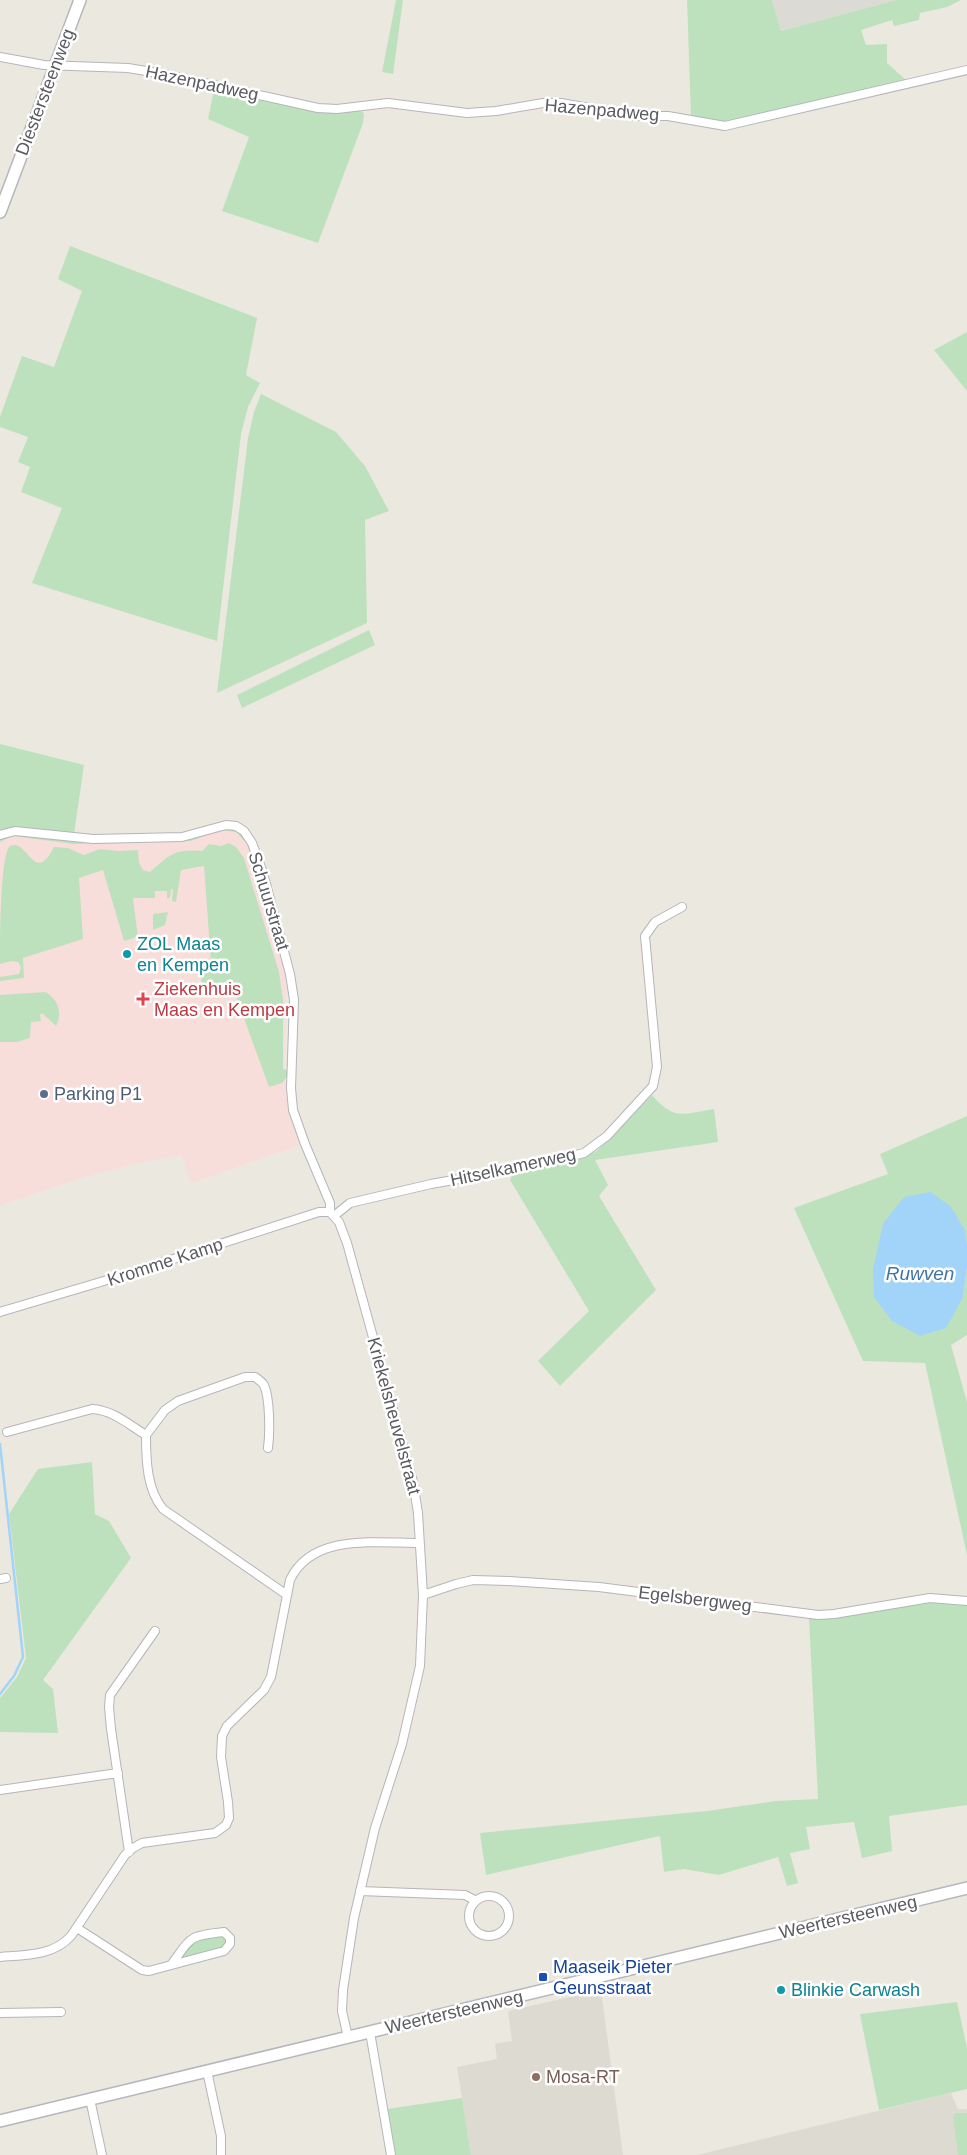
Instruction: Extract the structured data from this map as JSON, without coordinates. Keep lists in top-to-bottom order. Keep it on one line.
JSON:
{"streets":{"main road":["Diestersteenweg","Weertersteenweg"],"street":["Hazenpadweg","Schuurstraat","Hitselkamerweg","Kromme Kamp","Kriekelsheuvelstraat","Egelsbergweg"]},"crossings":[["Hazenpadweg","Diestersteenweg"],["Schuurstraat","Hitselkamerweg"],["Schuurstraat","Kromme Kamp"],["Schuurstraat","Kriekelsheuvelstraat"],["Hitselkamerweg","Kromme Kamp"],["Hitselkamerweg","Kriekelsheuvelstraat"],["Kromme Kamp","Kriekelsheuvelstraat"],["Kriekelsheuvelstraat","Egelsbergweg"],["Kriekelsheuvelstraat","Weertersteenweg"]],"water":["Ruwven"],"places":{"other":["ZOL Maas en Kempen","Parking P1","Blinkie Carwash","Mosa-RT"],"health":["Ziekenhuis Maas en Kempen"],"transit":["Maaseik Pieter Geunsstraat"]}}
